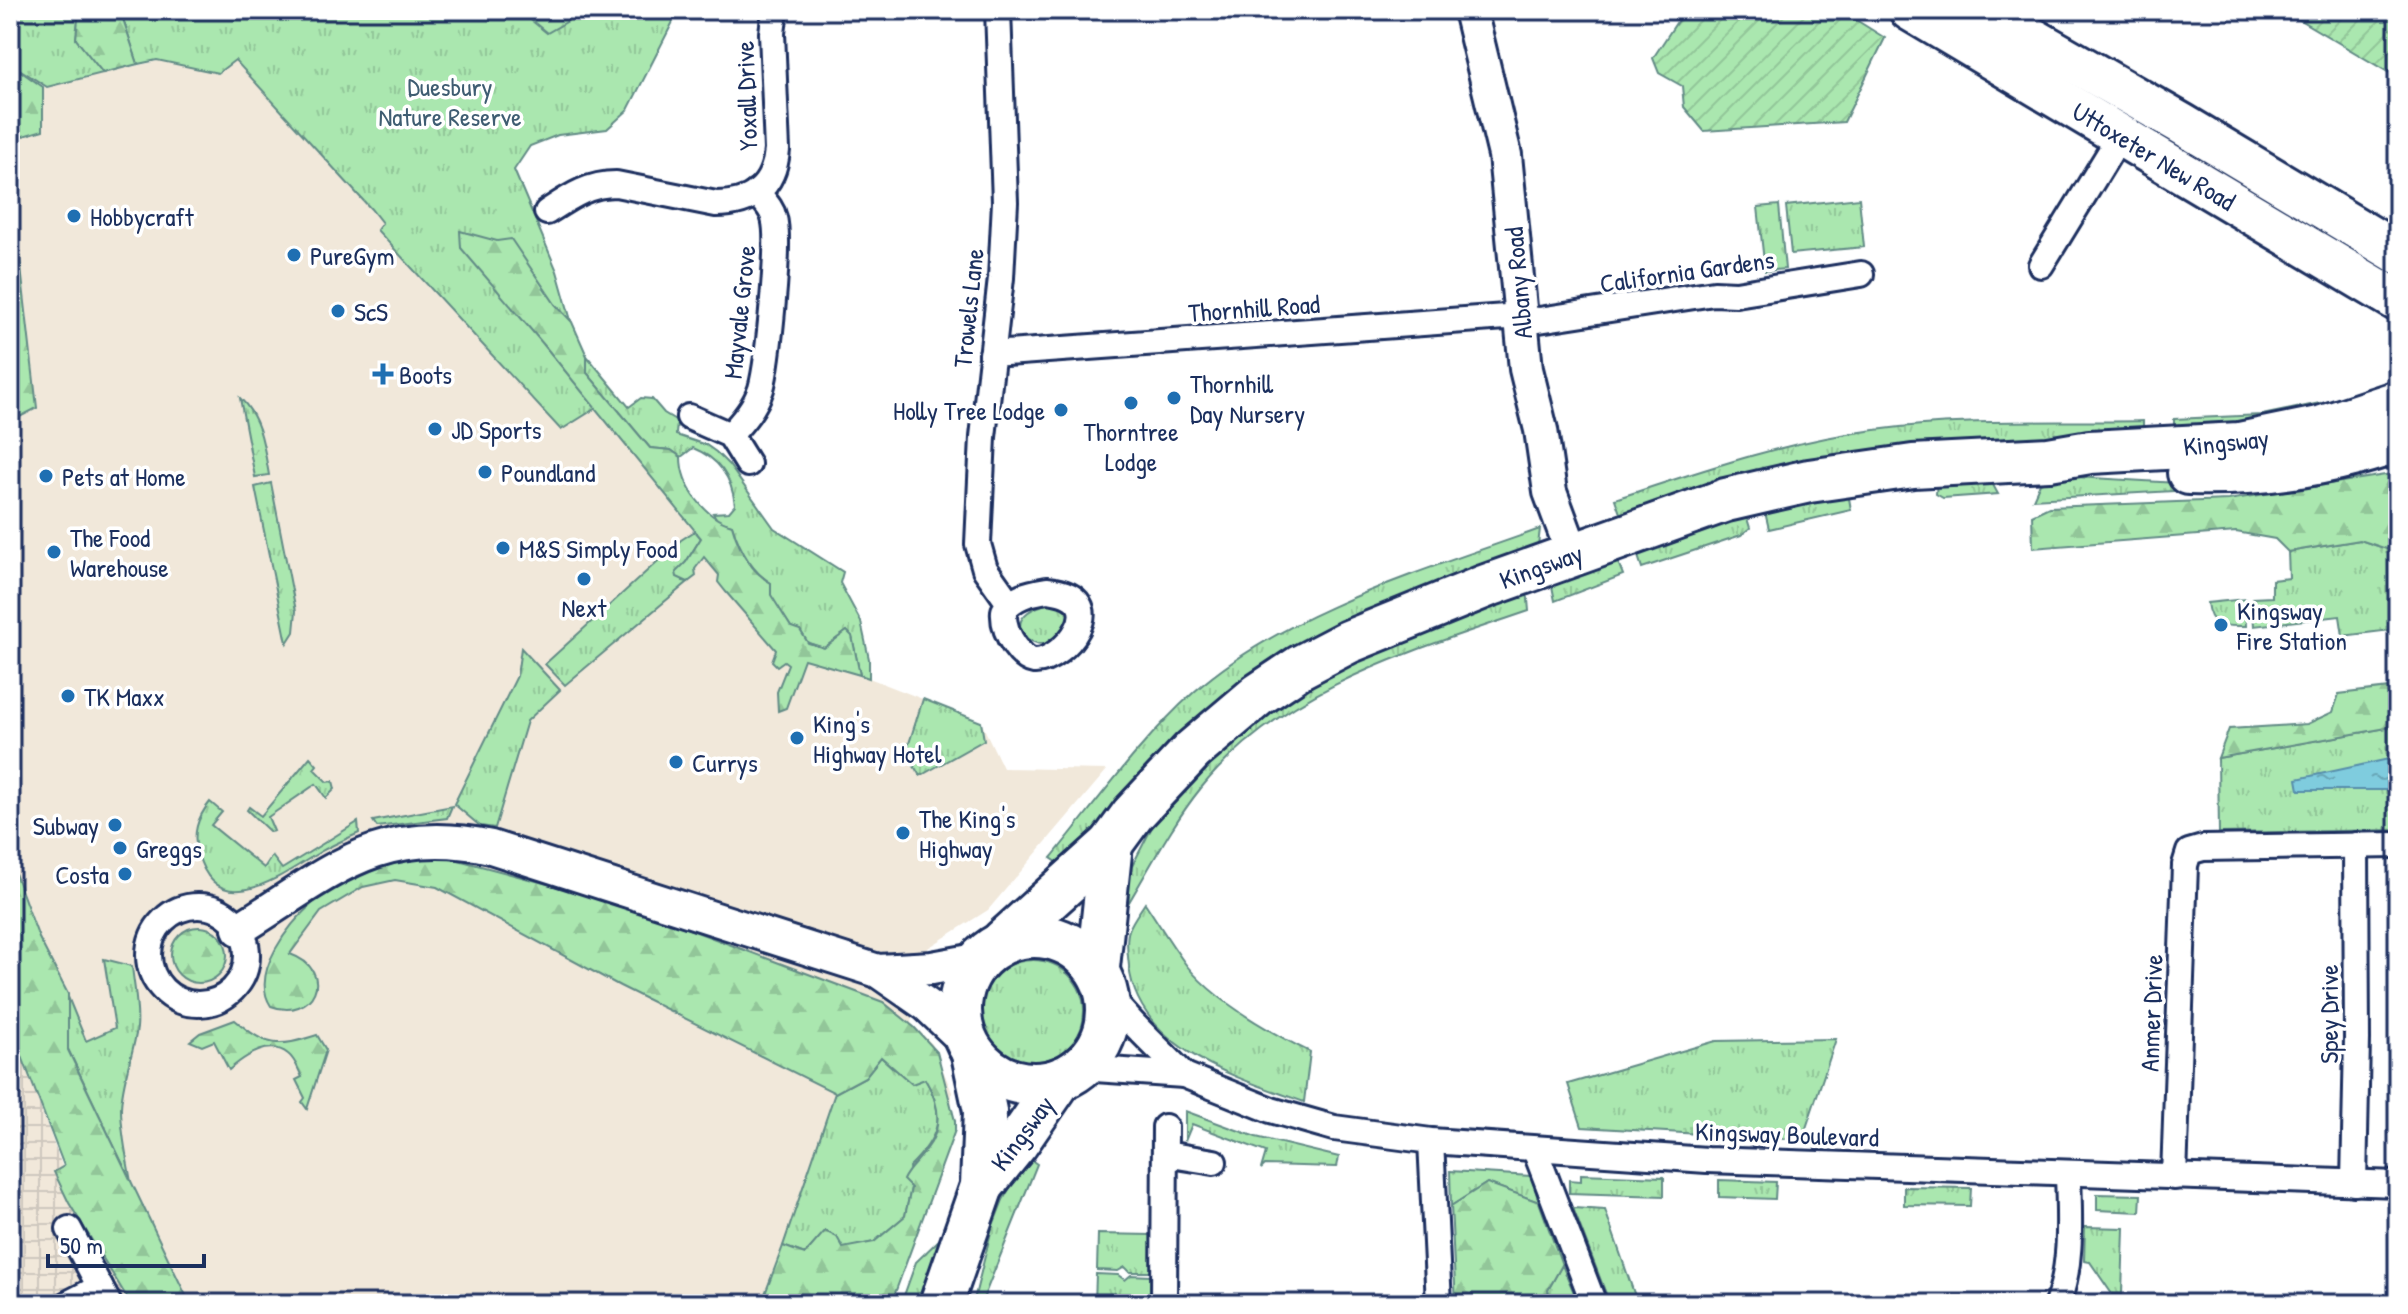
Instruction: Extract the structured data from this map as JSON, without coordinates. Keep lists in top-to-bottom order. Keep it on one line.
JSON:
{"streets":{"highway":["Kingsway"],"main road":["Uttoxeter New Road"],"street":["Yoxall Drive","California Gardens","Albany Road","Trowels Lane","Thornhill Road","Mayvale Grove","Anmer Drive","Spey Drive","Kingsway Boulevard"]},"crossings":[["Yoxall Drive","Mayvale Grove"],["California Gardens","Albany Road"],["California Gardens","Thornhill Road"],["Albany Road","Thornhill Road"],["Albany Road","Kingsway"],["Trowels Lane","Thornhill Road"],["Anmer Drive","Spey Drive"],["Anmer Drive","Kingsway Boulevard"],["Spey Drive","Kingsway Boulevard"]],"parks":["Duesbury Nature Reserve"],"places":{"other":["Hobbycraft","PureGym","ScS","Thornhill Day Nursery","Thorntree Lodge","Holly Tree Lodge","JD Sports","Poundland","Pets at Home","M&S Simply Food","The Food Warehouse","Next","Kingsway Fire Station","TK Maxx","King's Highway Hotel","Currys","Subway","The King's Highway","Greggs","Costa"],"health":["Boots"]},"scale_bar":"50 m"}
